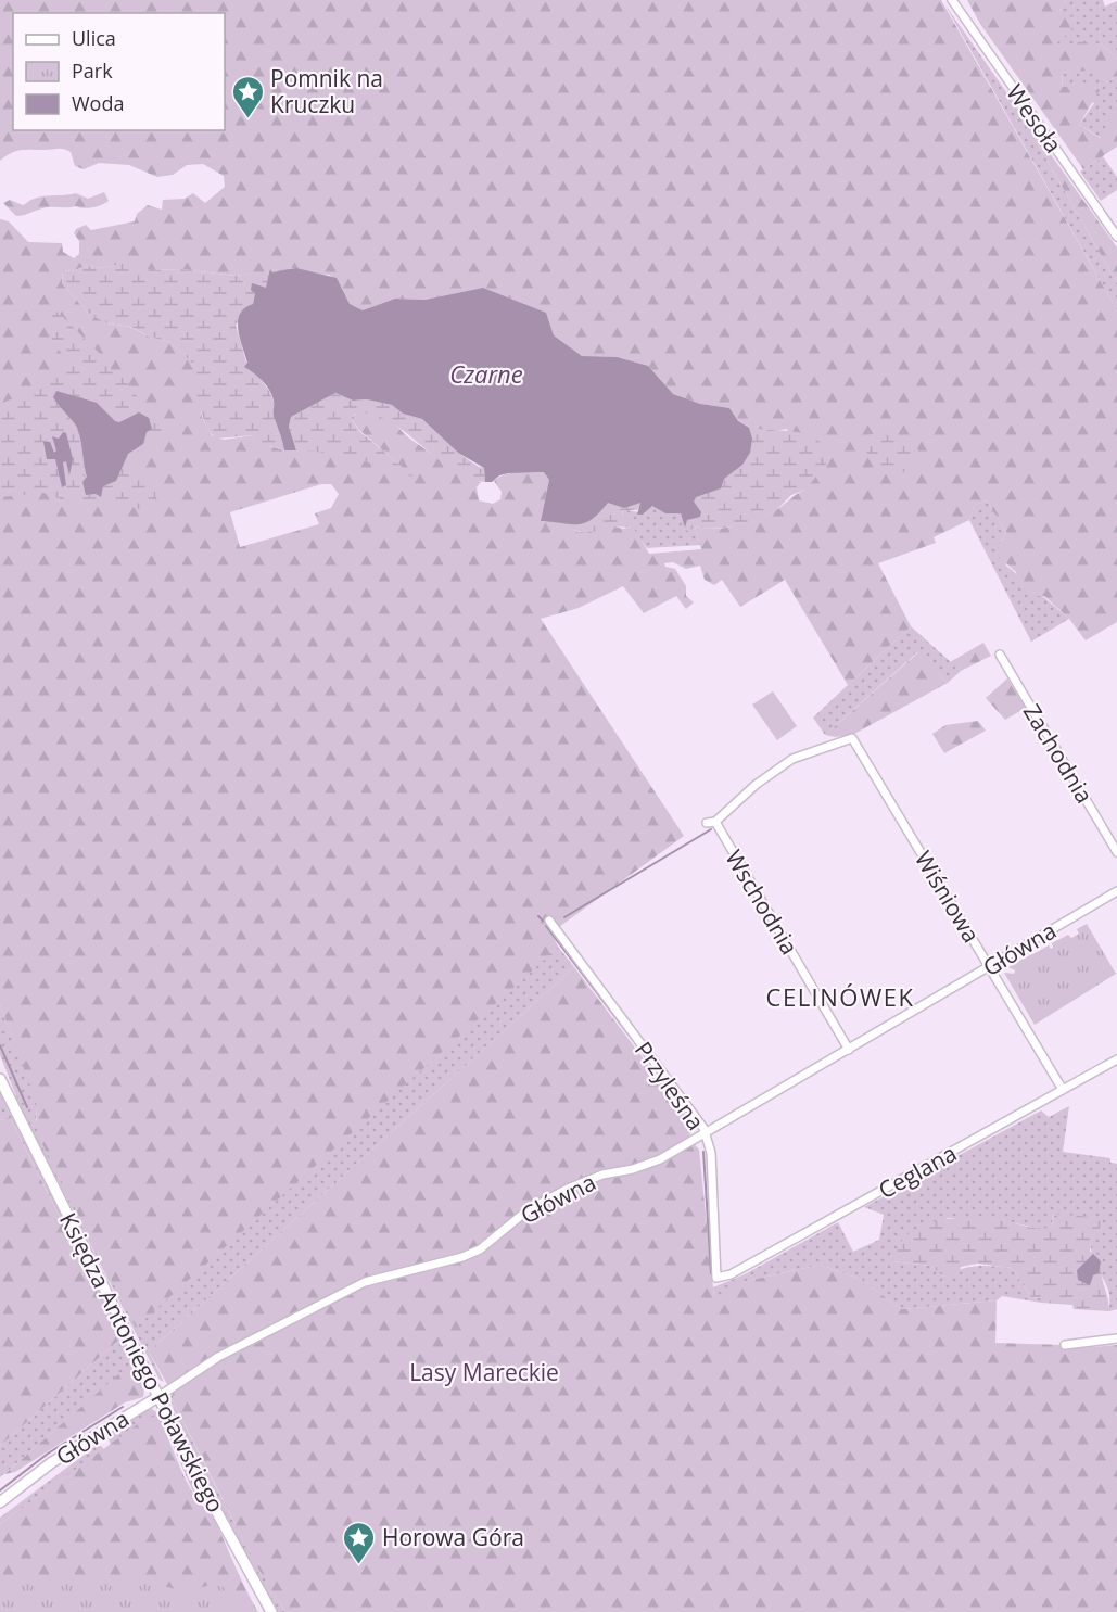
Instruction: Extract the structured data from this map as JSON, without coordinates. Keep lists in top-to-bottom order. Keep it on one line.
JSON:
{"streets":{"main road":["Główna","Księdza Antoniego Poławskiego"],"street":["Wesoła","Zachodnia","Wiśniowa","Wschodnia","Przyleśna","Ceglana"]},"crossings":[["Wiśniowa","Wschodnia"],["Wiśniowa","Główna"],["Wiśniowa","Ceglana"],["Wschodnia","Główna"],["Główna","Przyleśna"],["Główna","Księdza Antoniego Poławskiego"],["Przyleśna","Ceglana"]],"districts":["CELINÓWEK"],"water":["Czarne"],"parks":["Lasy Mareckie"],"places":{"place":["Pomnik na Kruczku","Horowa Góra"]},"legend":["Ulica","Park","Woda"]}
